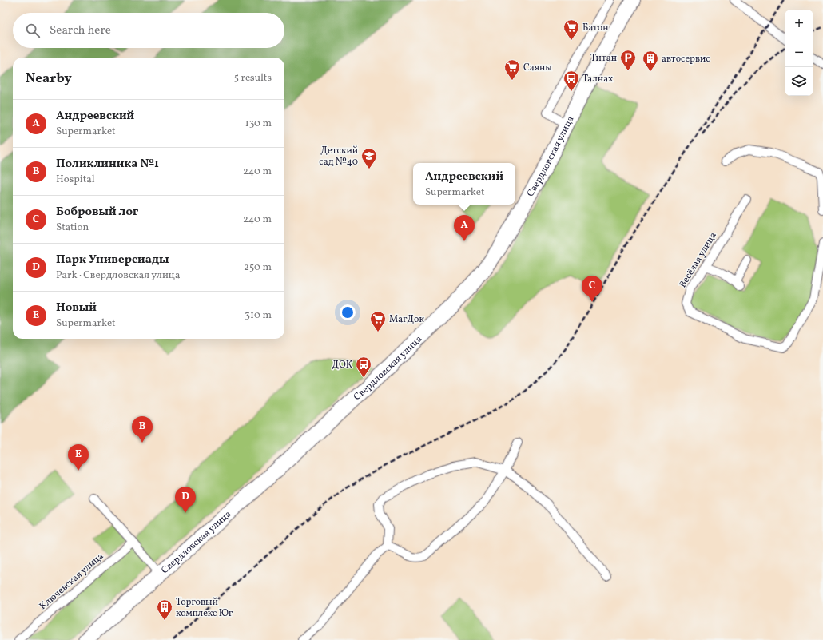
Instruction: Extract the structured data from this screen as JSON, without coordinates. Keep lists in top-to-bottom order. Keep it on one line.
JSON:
{"streets":{"highway":["Свердловская улица"],"street":["Весёлая улица","Ключевская улица"]},"places":{"supermarket":["Батон","Саяны","МагДок"],"parking":["Титан"],"building":["автосервис","Торговый комплекс Юг"],"bus stop":["Талнах","ДОК"],"school or university":["Детский сад №40"]},"page":{"map_buttons":["+","−"],"search":"Search here","heading":["Nearby","5 results"],"list":[{"mark":"A","name":"Андреевский","note":"Supermarket","value":"130 m"},{"mark":"B","name":"Поликлиника №1","note":"Hospital","value":"240 m"},{"mark":"C","name":"Бобровый лог","note":"Station","value":"240 m"},{"mark":"D","name":"Парк Универсиады","note":"Park · Свердловская улица","value":"250 m"},{"mark":"E","name":"Новый","note":"Supermarket","value":"310 m"}],"popup":["Андреевский","Supermarket"],"pins":["A","C","B","E","D"]}}
